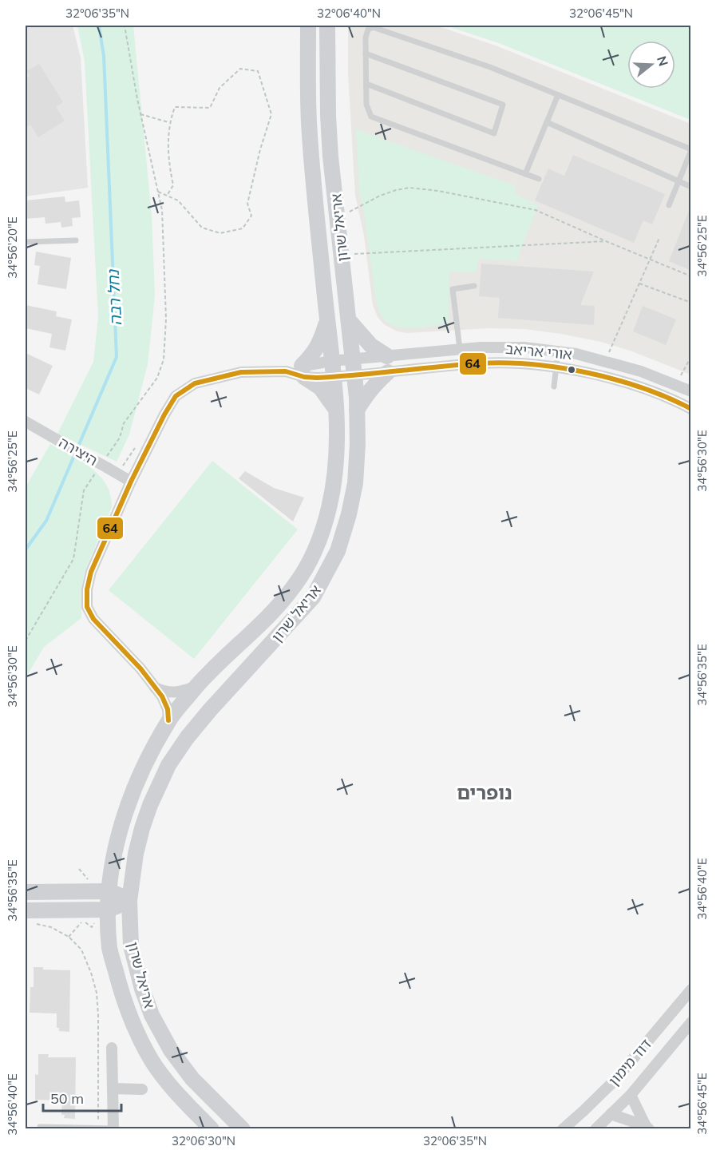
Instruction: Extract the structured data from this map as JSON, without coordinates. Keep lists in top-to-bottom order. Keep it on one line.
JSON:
{"streets":{"main road":["אריאל שרון"],"street":["אורי אריאב","היצירה","דוד מימון"]},"crossings":[["אריאל שרון","אורי אריאב"]],"districts":["נופרים"],"water":["נחל רבה"],"lines":["transit line 64"],"scale_bar":"50 m","north":"right","coordinates":["32°06'35\"N","32°06'40\"N","32°06'45\"N","34°56'25\"E","34°56'20\"E","34°56'30\"E","34°56'35\"E","34°56'40\"E","34°56'45\"E","32°06'30\"N"]}
